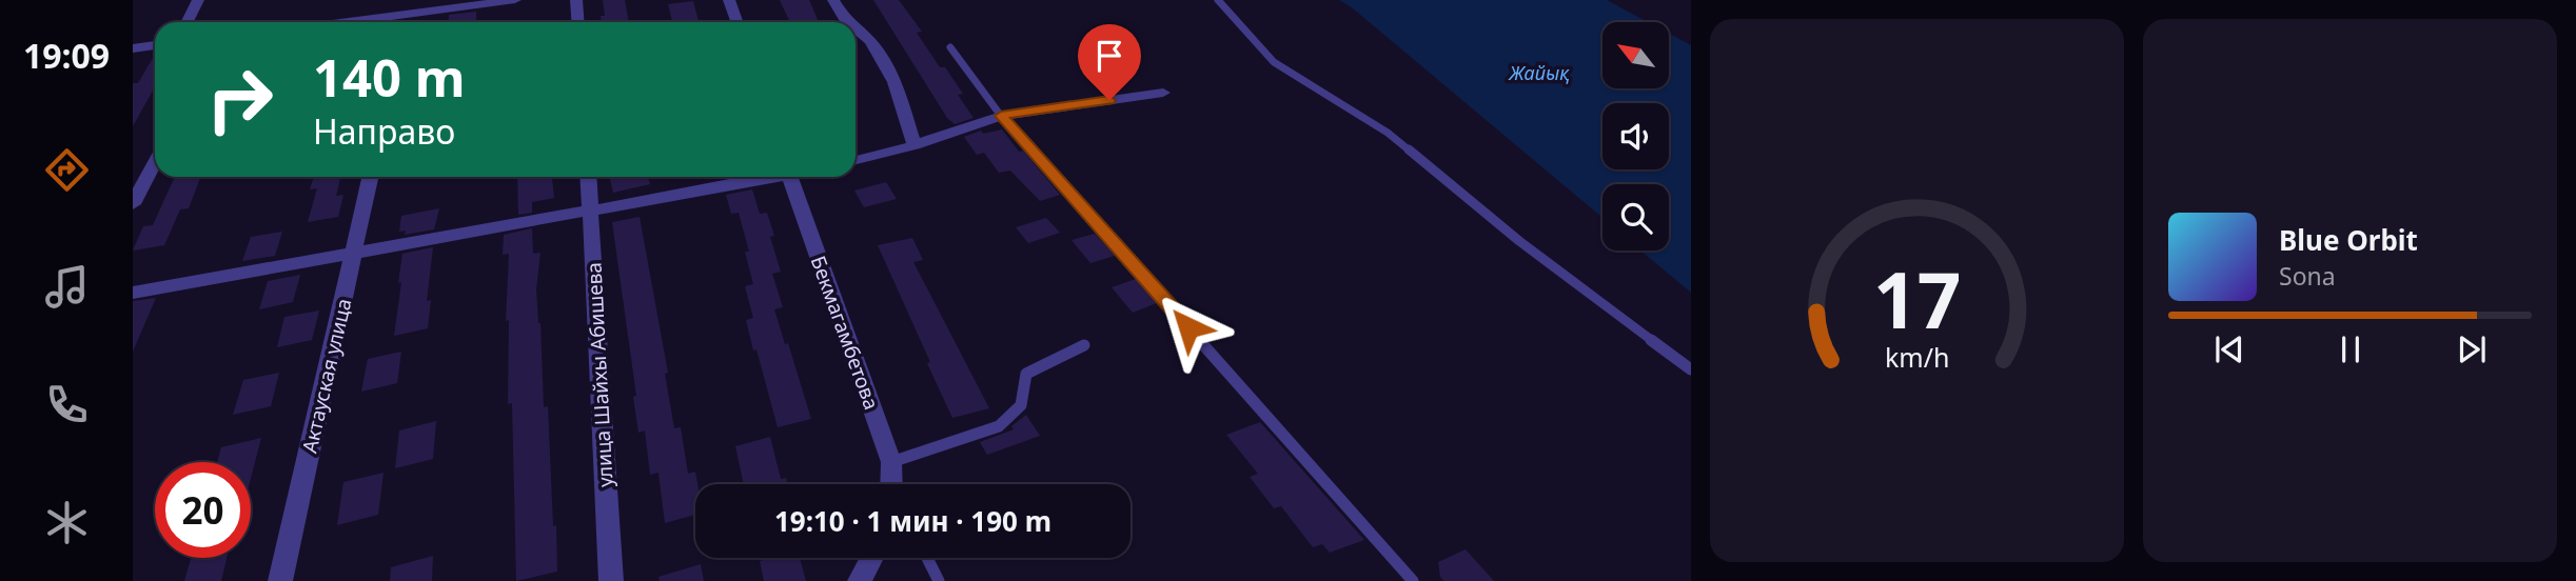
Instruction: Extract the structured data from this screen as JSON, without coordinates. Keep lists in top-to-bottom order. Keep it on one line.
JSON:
{"streets":{"street":["Бекмагамбетова","улица Шайхы Абишева","Актауская улица"]},"water":["Жайық"],"north":"top left","page":{"tabs":"19:09","turn":["140 m","Направо"],"song":["Blue Orbit","Sona"],"limit":"20","trip":"19:10 · 1 мин · 190 m","gauge":["17","km/h"]}}
